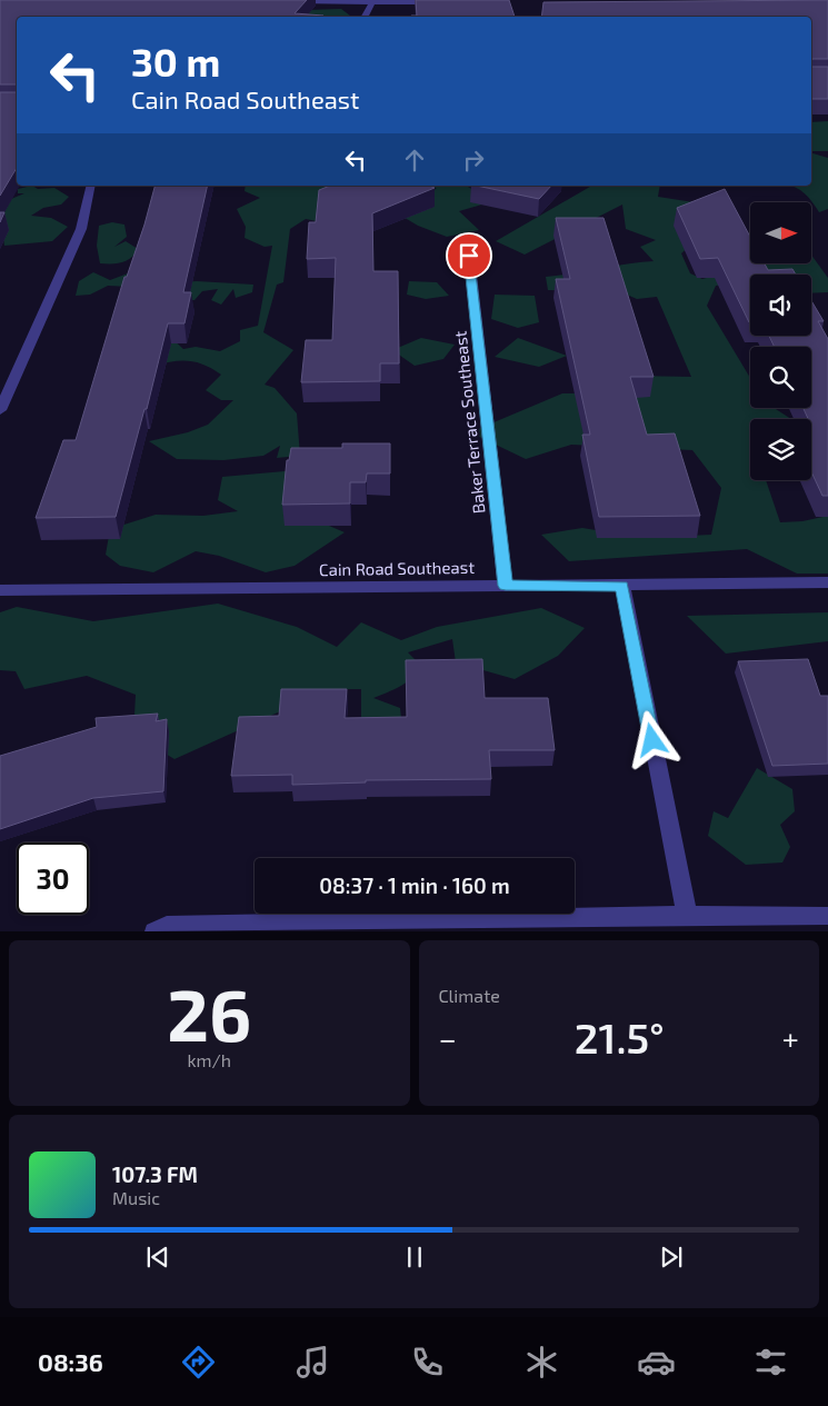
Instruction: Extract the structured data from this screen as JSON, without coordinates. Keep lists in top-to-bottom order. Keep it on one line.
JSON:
{"streets":{"street":["Baker Terrace Southeast","Cain Road Southeast"]},"crossings":[["Baker Terrace Southeast","Cain Road Southeast"]],"north":"right","page":{"turn":["30 m","Cain Road Southeast"],"limit":"30","trip":"08:37 · 1 min · 160 m","tile":[["26","km/h"],"Climate"],"heat":["−","21.5°","+"],"song":["107.3 FM","Music"],"tabs":"08:36"}}
